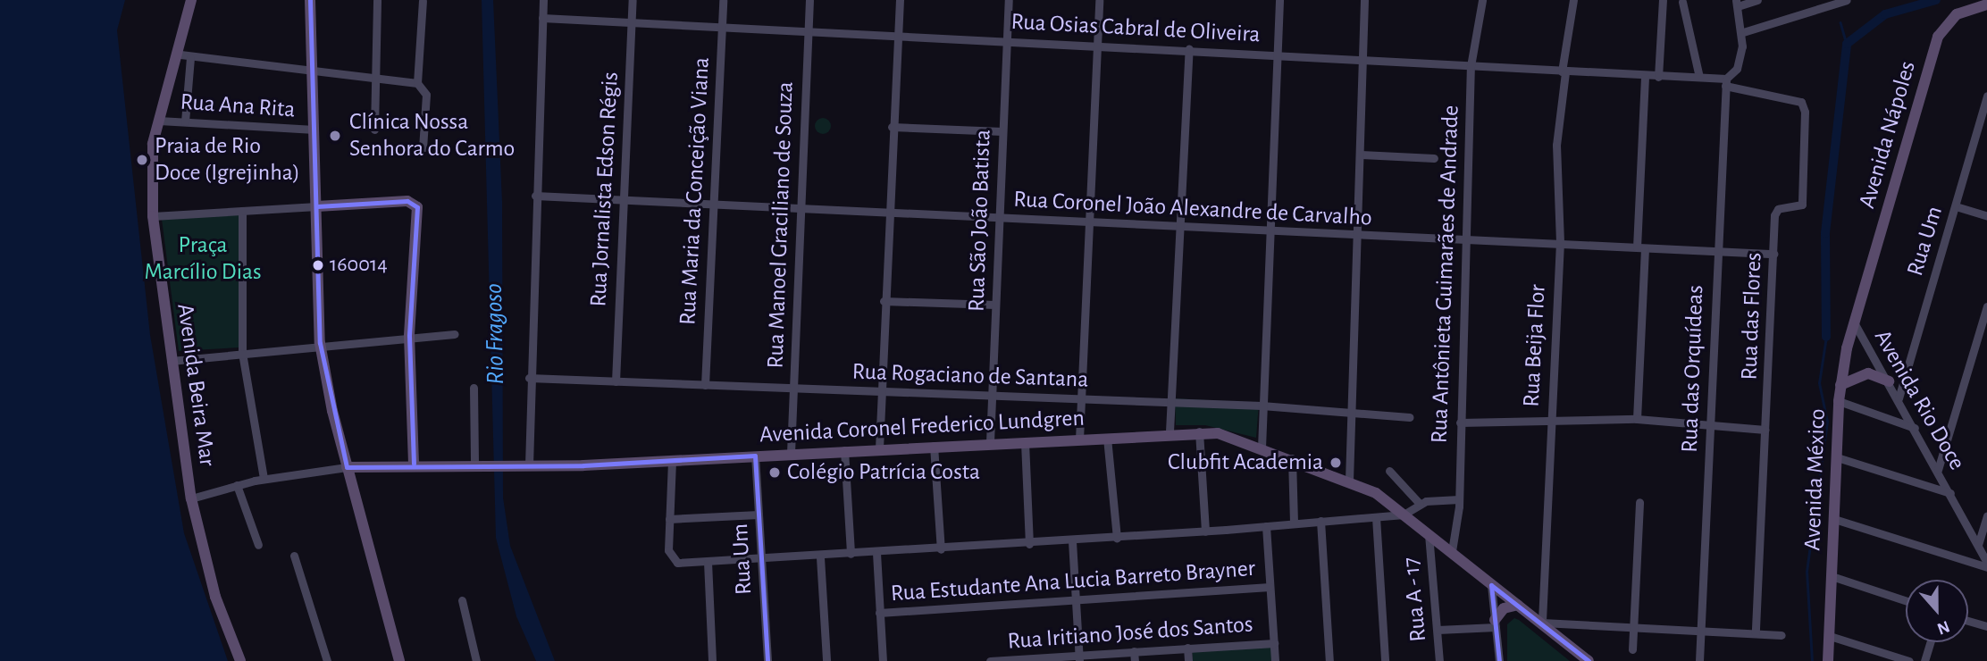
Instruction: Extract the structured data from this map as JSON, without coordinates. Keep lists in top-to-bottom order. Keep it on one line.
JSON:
{"streets":{"main road":["Avenida Nápoles","Avenida Beira Mar","Avenida Coronel Frederico Lundgren","Avenida México"],"street":["Rua Osias Cabral de Oliveira","Rua Ana Rita","Rua Jornalista Edson Régis","Rua Maria da Conceição Viana","Rua Coronel João Alexandre de Carvalho","Rua São João Batista","Rua Manoel Graciliano de Souza","Rua Um","Rua Antônieta Guimarães de Andrade","Rua das Flores","Rua Beija Flor","Rua das Orquídeas","Rua Rogaciano de Santana","Avenida Rio Doce","Rua Estudante Ana Lucia Barreto Brayner","Rua A - 17","Rua Iritiano José dos Santos"]},"crossings":[["Rua Osias Cabral de Oliveira","Rua Jornalista Edson Régis"],["Rua Osias Cabral de Oliveira","Rua Maria da Conceição Viana"],["Rua Osias Cabral de Oliveira","Rua São João Batista"],["Rua Osias Cabral de Oliveira","Rua Manoel Graciliano de Souza"],["Rua Osias Cabral de Oliveira","Rua Antônieta Guimarães de Andrade"],["Rua Osias Cabral de Oliveira","Rua das Flores"],["Rua Osias Cabral de Oliveira","Rua Beija Flor"],["Rua Osias Cabral de Oliveira","Rua das Orquídeas"],["Rua Ana Rita","Avenida Beira Mar"],["Avenida Nápoles","Avenida México"],["Rua Jornalista Edson Régis","Rua Coronel João Alexandre de Carvalho"],["Rua Jornalista Edson Régis","Rua Rogaciano de Santana"],["Rua Maria da Conceição Viana","Rua Coronel João Alexandre de Carvalho"],["Rua Maria da Conceição Viana","Rua Rogaciano de Santana"],["Rua Coronel João Alexandre de Carvalho","Rua São João Batista"],["Rua Coronel João Alexandre de Carvalho","Rua Manoel Graciliano de Souza"],["Rua Coronel João Alexandre de Carvalho","Rua Antônieta Guimarães de Andrade"],["Rua Coronel João Alexandre de Carvalho","Rua das Flores"],["Rua Coronel João Alexandre de Carvalho","Rua Beija Flor"],["Rua Coronel João Alexandre de Carvalho","Rua das Orquídeas"],["Rua São João Batista","Rua Rogaciano de Santana"],["Rua São João Batista","Avenida Coronel Frederico Lundgren"],["Rua Manoel Graciliano de Souza","Rua Rogaciano de Santana"],["Rua Manoel Graciliano de Souza","Avenida Coronel Frederico Lundgren"],["Rua Um","Avenida Rio Doce"],["Rua Um","Avenida Coronel Frederico Lundgren"],["Rua Antônieta Guimarães de Andrade","Avenida Coronel Frederico Lundgren"],["Rua das Flores","Rua das Orquídeas"],["Rua Beija Flor","Avenida Coronel Frederico Lundgren"],["Avenida Beira Mar","Avenida Coronel Frederico Lundgren"],["Avenida Rio Doce","Avenida México"],["Avenida Coronel Frederico Lundgren","Rua A - 17"]],"water":["Rio Fragoso"],"parks":["Praça Marcílio Dias"],"places":["Clínica Nossa Senhora do Carmo","Praia de Rio Doce (Igrejinha)","160014","Clubfit Academia","Colégio Patrícia Costa"],"north":"bottom"}
